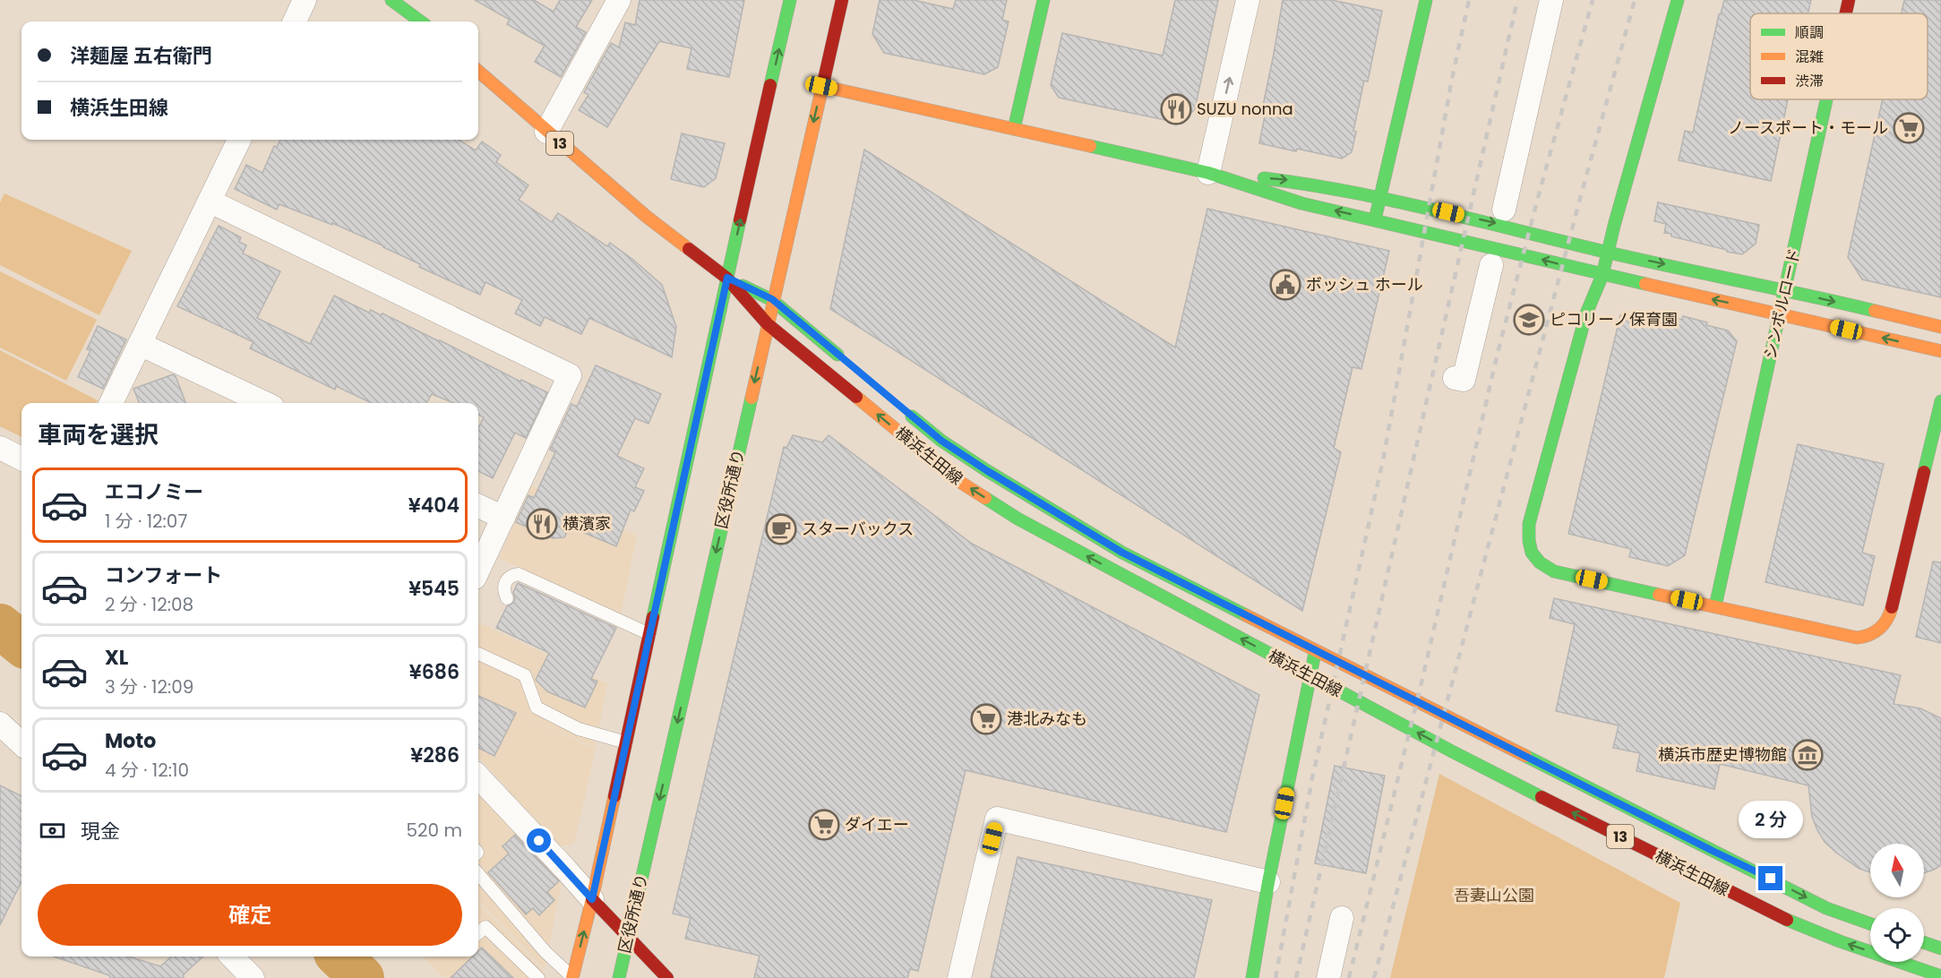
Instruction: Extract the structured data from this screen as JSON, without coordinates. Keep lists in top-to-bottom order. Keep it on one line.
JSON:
{"streets":{"street":["13","シンボルロード","横浜生田線","区役所通り"]},"crossings":[["横浜生田線","区役所通り"]],"parks":["吾妻山公園"],"places":{"restaurant":["SUZU nonna","横濱家"],"supermarket":["ノースポート・モール","港北みなも","ダイエー"],"public building":["ボッシュ ホール"],"school or university":["ピコリーノ保育園"],"cafe":["スターバックス"],"museum":["横浜市歴史博物館"]},"legend":["順調","混雑","渋滞"],"north":"top","page":{"banner":["洋麺屋 五右衛門","横浜生田線"],"heading":"車両を選択","list":[{"name":"エコノミー","note":"1 分 · 12:07","value":"¥404"},{"name":"コンフォート","note":"2 分 · 12:08","value":"¥545"},{"name":"XL","note":"3 分 · 12:09","value":"¥686"},{"name":"Moto","note":"4 分 · 12:10","value":"¥286"}],"bubble":"2 分","pay":["現金","520 m"],"buttons":"確定"}}
